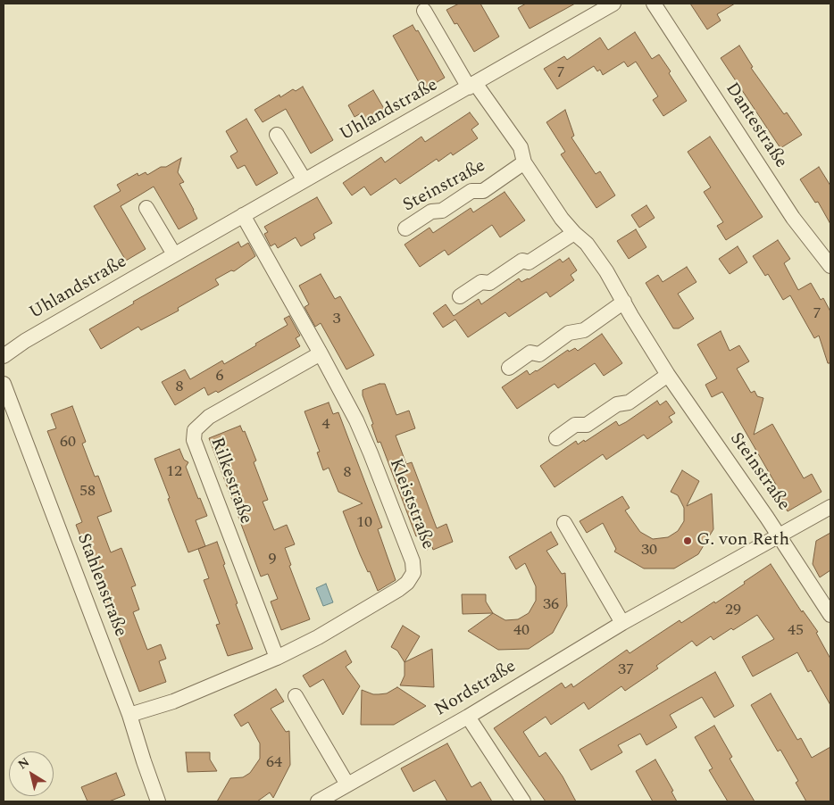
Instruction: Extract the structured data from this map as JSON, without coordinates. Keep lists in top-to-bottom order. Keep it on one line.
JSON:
{"streets":{"street":["Uhlandstraße","Dantestraße","Steinstraße","Rilkestraße","Kleiststraße","Stahlenstraße","Nordstraße"]},"crossings":[["Uhlandstraße","Steinstraße"],["Uhlandstraße","Kleiststraße"],["Steinstraße","Nordstraße"],["Rilkestraße","Kleiststraße"],["Kleiststraße","Stahlenstraße"]],"places":["G. von Reth"],"house_numbers":["7","7","3","6","8","4","60","12","8","58","10","30","9","36","29","40","45","37","64"],"north":"top left"}
